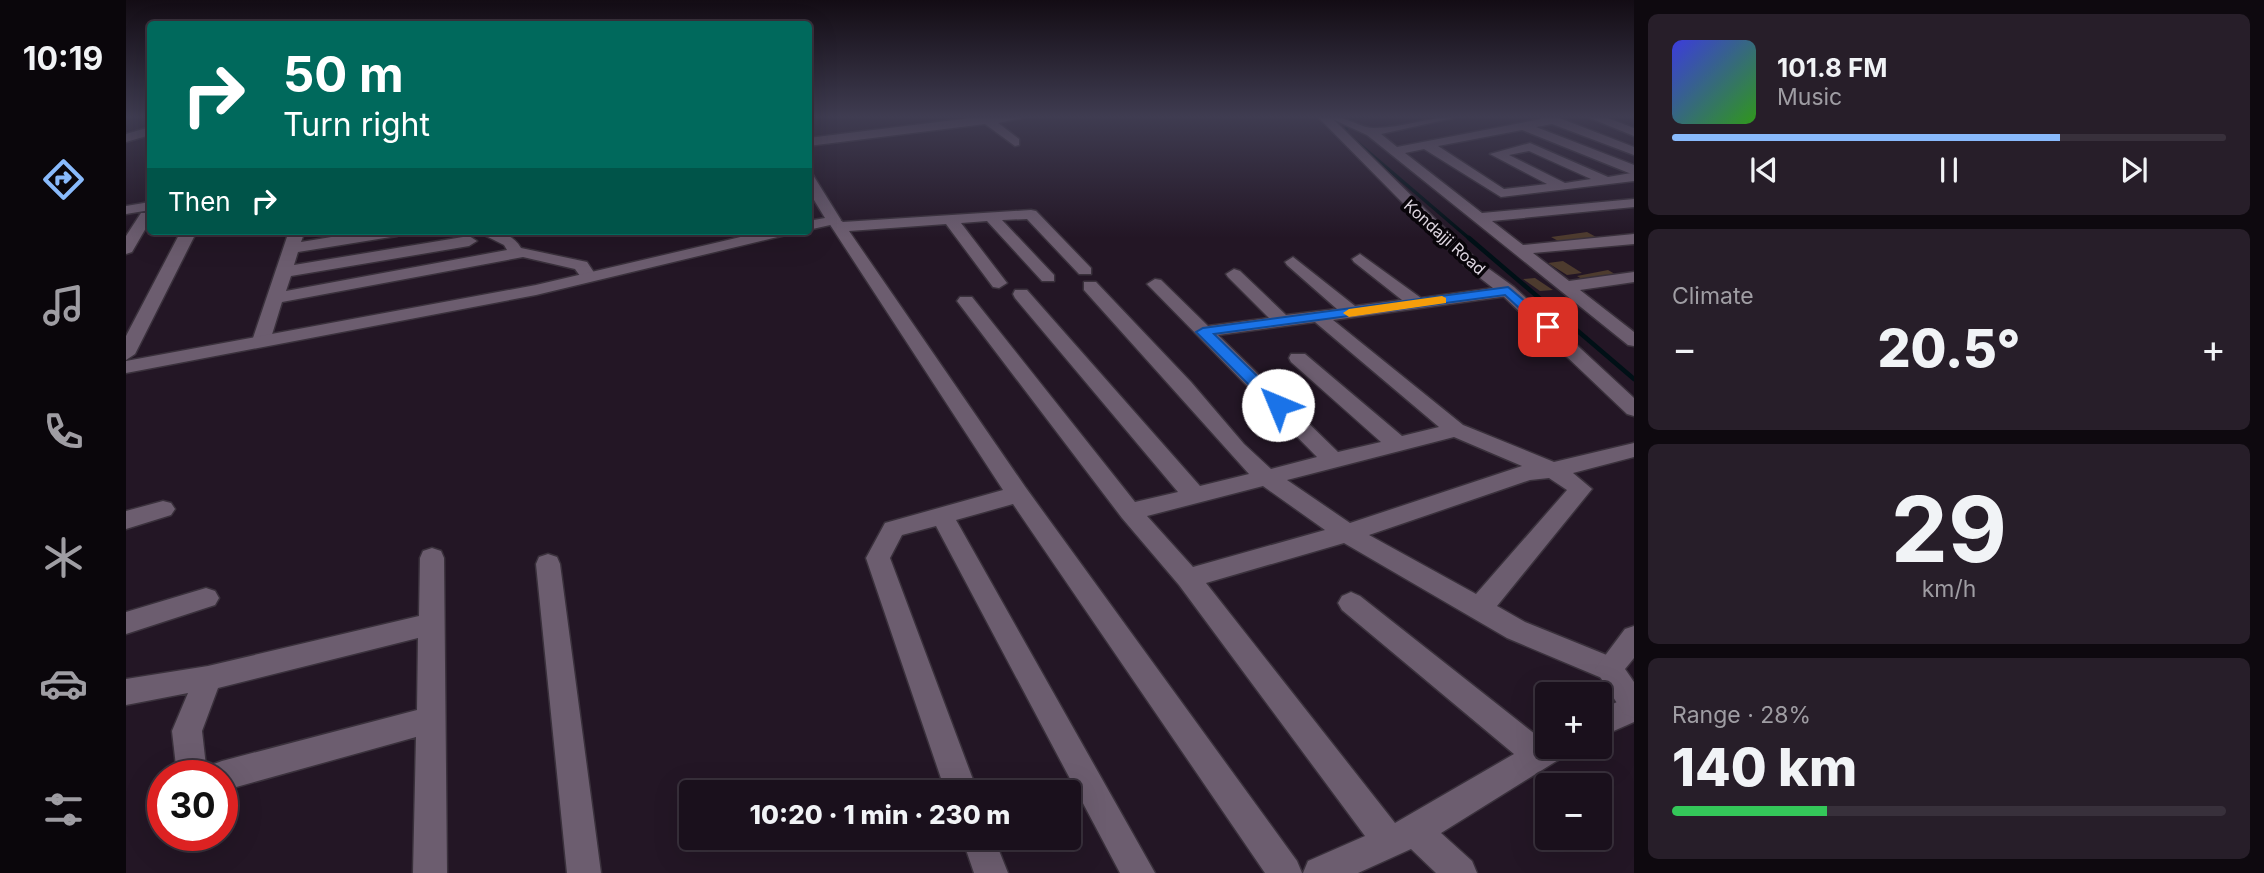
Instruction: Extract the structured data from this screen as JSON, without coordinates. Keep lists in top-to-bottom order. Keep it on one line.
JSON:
{"streets":{"street":["Kondajji Road"]},"page":{"tabs":"10:19","turn":["50 m","Turn right"],"song":["101.8 FM","Music"],"then":"Then","tile":["Climate",["29","km/h"],["Range · 28%","140 km"]],"heat":["−","20.5°","+"],"map_buttons":["+","−"],"limit":"30","trip":"10:20 · 1 min · 230 m"}}
